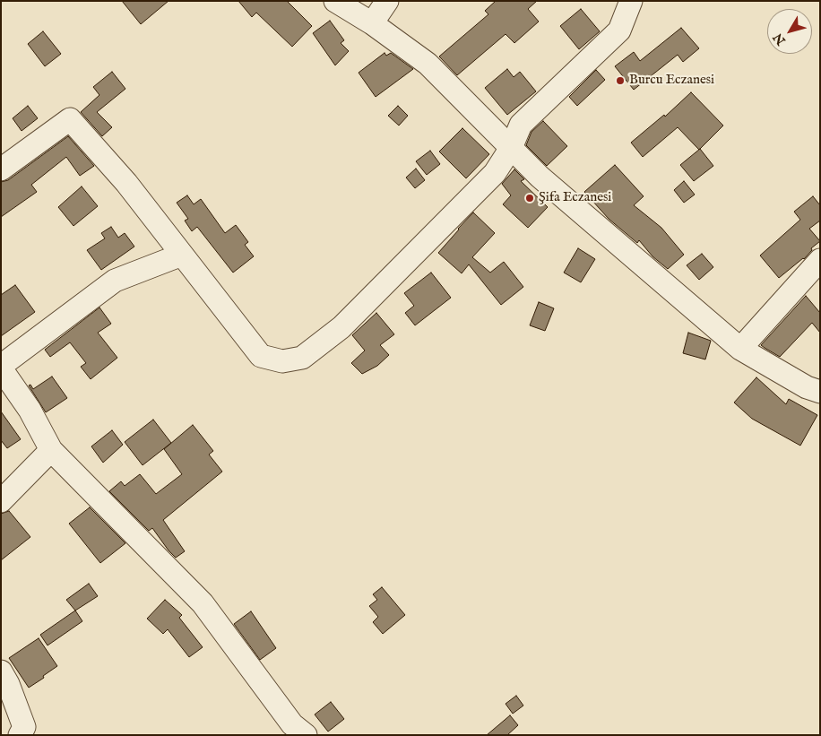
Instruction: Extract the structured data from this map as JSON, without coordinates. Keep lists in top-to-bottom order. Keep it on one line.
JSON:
{"places":["Burcu Eczanesi","Şifa Eczanesi"],"north":"bottom left"}
